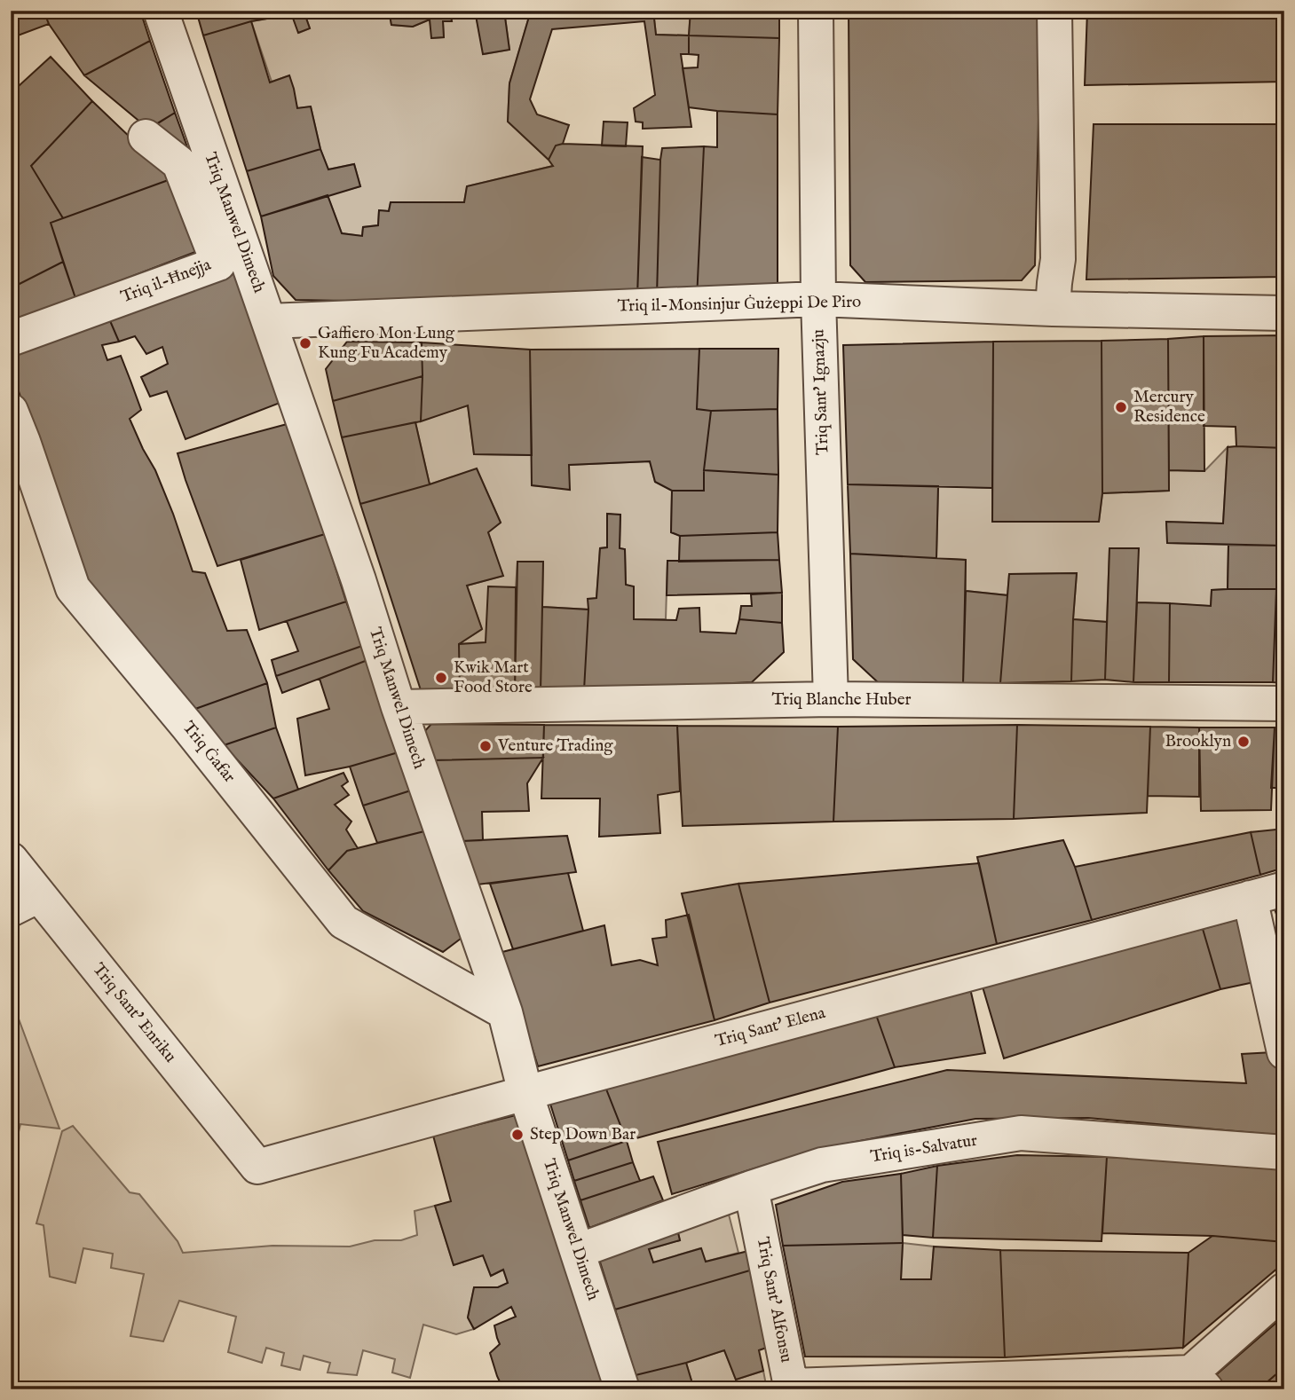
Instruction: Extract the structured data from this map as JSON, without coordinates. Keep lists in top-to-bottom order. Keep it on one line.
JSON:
{"streets":{"street":["Triq Manwel Dimech","Triq il-Ħnejja","Triq il-Monsinjur Ġużeppi De Piro","Triq Sant' Ignazju","Triq Blanche Huber","Triq Ġafar","Triq Sant' Enriku","Triq Sant' Elena","Triq is-Salvatur","Triq Sant' Alfonsu"]},"crossings":[["Triq Manwel Dimech","Triq il-Monsinjur Ġużeppi De Piro"],["Triq Manwel Dimech","Triq Blanche Huber"],["Triq Manwel Dimech","Triq Ġafar"],["Triq Manwel Dimech","Triq Sant' Elena"],["Triq Manwel Dimech","Triq is-Salvatur"],["Triq il-Monsinjur Ġużeppi De Piro","Triq Sant' Ignazju"],["Triq Sant' Ignazju","Triq Blanche Huber"],["Triq Sant' Enriku","Triq Sant' Elena"],["Triq is-Salvatur","Triq Sant' Alfonsu"]],"places":["Gaffiero Mon Lung Kung Fu Academy","Mercury Residence","Kwik Mart Food Store","Brooklyn","Venture Trading","Step Down Bar"]}
